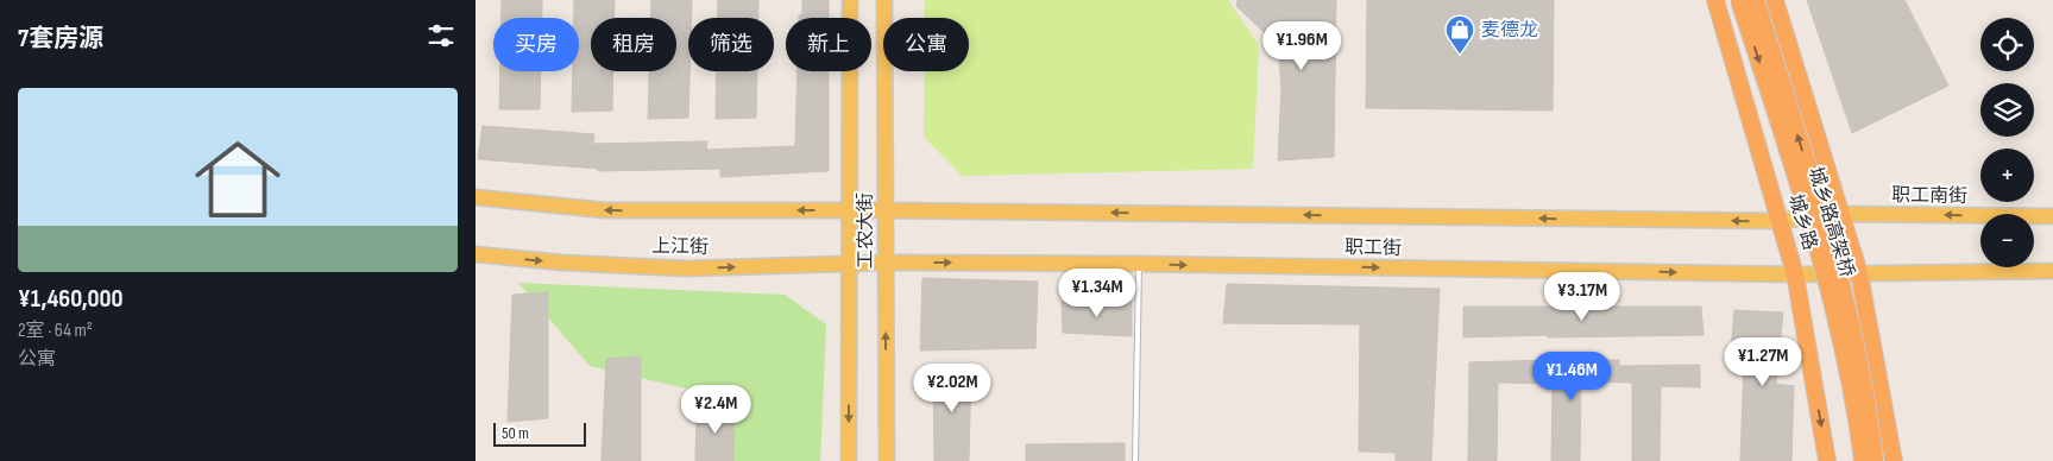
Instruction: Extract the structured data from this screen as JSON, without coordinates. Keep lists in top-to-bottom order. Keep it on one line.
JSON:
{"streets":{"highway":["城乡路","城乡路高架桥"],"main road":["职工南街","工农大街","上江街","职工街"]},"crossings":[["职工南街","职工街"],["城乡路","职工街"],["工农大街","上江街"],["工农大街","职工街"],["上江街","职工街"]],"places":{"shop":["麦德龙"]},"scale_bar":"50 m","page":{"heading":"7套房源","map_buttons":["+","−"],"chip":["买房","租房","筛选","新上","公寓"],"price":["¥1.96M","¥1.34M","¥3.17M","¥1.27M","¥1.46M","¥2.02M","¥2.4M"],"list":[{"name":"¥1,460,000","note":"2室 · 64 m² · 公寓"}],"scale":"50 m"}}
